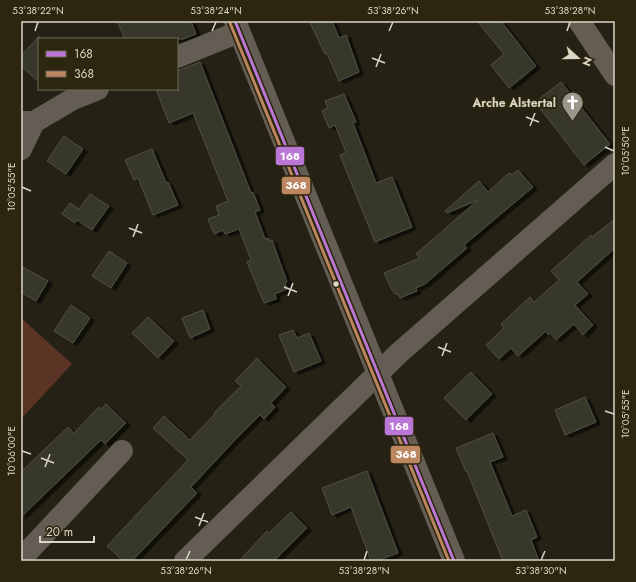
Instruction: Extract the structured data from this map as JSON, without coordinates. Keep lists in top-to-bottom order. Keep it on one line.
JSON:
{"places":{"church":["Arche Alstertal"]},"lines":["transit line 168","transit line 368"],"legend":["168","368"],"scale_bar":"20 m","north":"right","coordinates":["53°38'22\"N","53°38'24\"N","53°38'26\"N","53°38'28\"N","10°05'50\"E","10°05'55\"E","10°06'00\"E","53°38'30\"N"]}
